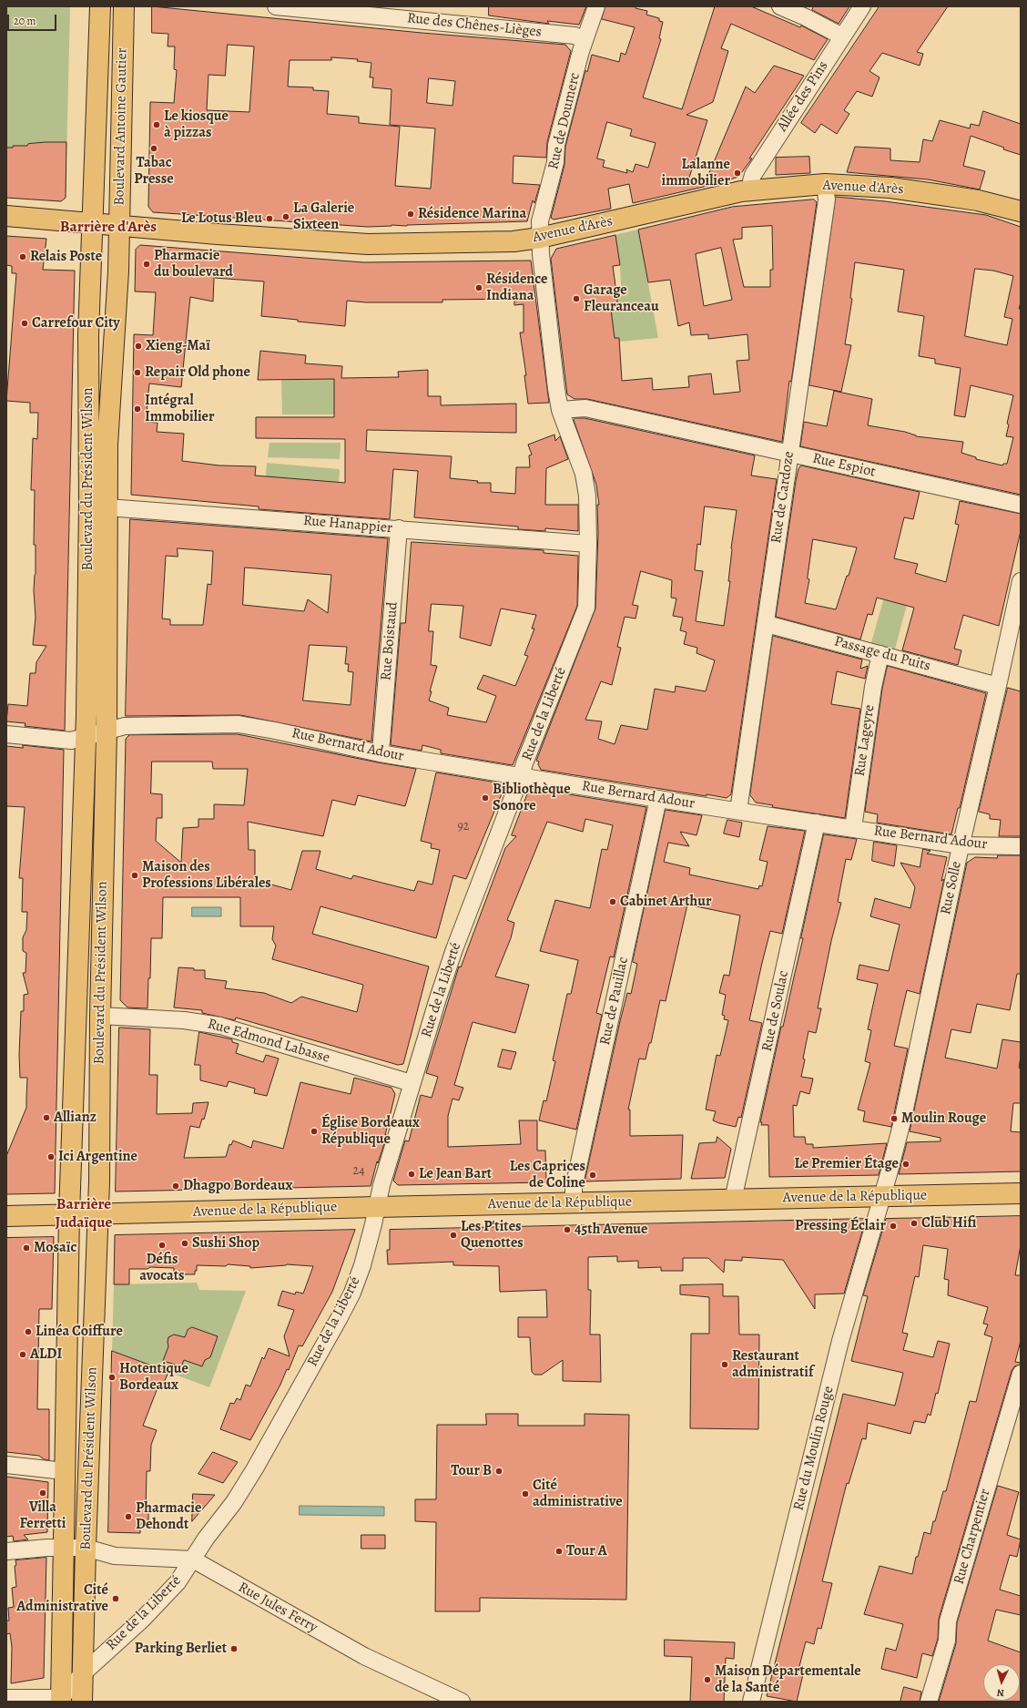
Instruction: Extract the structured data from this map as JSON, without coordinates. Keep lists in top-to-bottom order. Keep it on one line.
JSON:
{"streets":{"main road":["Boulevard Antoine Gautier","Avenue d'Arès","Boulevard du Président Wilson","Avenue de la République"],"street":["Rue des Chênes-Lièges","Allée des Pins","Rue de Doumerc","Rue Espiot","Rue de Cardoze","Rue Hanappier","Rue Boistaud","Passage du Puits","Rue de la Liberté","Rue Lageyre","Rue Bernard Adour","Rue Solle","Rue de Pauillac","Rue de Soulac","Rue Edmond Labasse","Rue du Moulin Rouge","Rue Charpentier","Rue Jules Ferry"]},"crossings":[["Rue des Chênes-Lièges","Rue de Doumerc"],["Allée des Pins","Avenue d'Arès"],["Rue de Doumerc","Avenue d'Arès"],["Rue de Doumerc","Rue de la Liberté"],["Boulevard Antoine Gautier","Avenue d'Arès"],["Boulevard Antoine Gautier","Boulevard du Président Wilson"],["Avenue d'Arès","Boulevard du Président Wilson"],["Avenue d'Arès","Rue de Cardoze"],["Avenue d'Arès","Rue de la Liberté"],["Rue Espiot","Rue de Cardoze"],["Rue Espiot","Rue de la Liberté"],["Boulevard du Président Wilson","Rue Hanappier"],["Boulevard du Président Wilson","Rue de la Liberté"],["Boulevard du Président Wilson","Rue Bernard Adour"],["Boulevard du Président Wilson","Rue Edmond Labasse"],["Boulevard du Président Wilson","Avenue de la République"],["Boulevard du Président Wilson","Rue Jules Ferry"],["Rue de Cardoze","Passage du Puits"],["Rue de Cardoze","Rue Bernard Adour"],["Rue Hanappier","Rue Boistaud"],["Rue Hanappier","Rue de la Liberté"],["Rue Boistaud","Rue Bernard Adour"],["Passage du Puits","Rue Lageyre"],["Passage du Puits","Rue Solle"],["Rue de la Liberté","Rue Bernard Adour"],["Rue de la Liberté","Rue Edmond Labasse"],["Rue de la Liberté","Avenue de la République"],["Rue de la Liberté","Rue Jules Ferry"],["Rue Lageyre","Rue Bernard Adour"],["Rue Bernard Adour","Rue Solle"],["Rue Bernard Adour","Rue de Pauillac"],["Rue Bernard Adour","Rue de Soulac"],["Rue Solle","Avenue de la République"],["Rue Solle","Rue du Moulin Rouge"],["Rue de Pauillac","Avenue de la République"],["Rue de Soulac","Avenue de la République"],["Avenue de la République","Rue du Moulin Rouge"]],"districts":["Barrière d'Arès","Barrière Judaïque"],"places":["Le kiosque à pizzas","Tabac Presse","Lalanne immobilier","Résidence Marina","La Galerie Sixteen","Le Lotus Bleu","Relais Poste","Pharmacie du boulevard","Résidence Indiana","Garage Fleuranceau","Carrefour City","Xieng-Maï","Repair Old phone","Intégral Immobilier","Bibliothèque Sonore","Maison des Professions Libérales","Cabinet Arthur","Allianz","Moulin Rouge","Église Bordeaux République","Ici Argentine","Le Premier Étage","Le Jean Bart","Les Caprices de Coline","Dhagpo Bordeaux","Club Hifi","Pressing Éclair","45th Avenue","Les P'tites Quenottes","Sushi Shop","Défis avocats","Mosaïc","Linéa Coiffure","ALDI","Restaurant administratif","Hotentique Bordeaux","Tour B","Villa Ferretti","Cité administrative","Pharmacie Dehondt","Tour A","Cité Administrative","Parking Berliet","Maison Départementale de la Santé"],"house_numbers":["92","24"],"scale_bar":"20 m","north":"bottom"}
